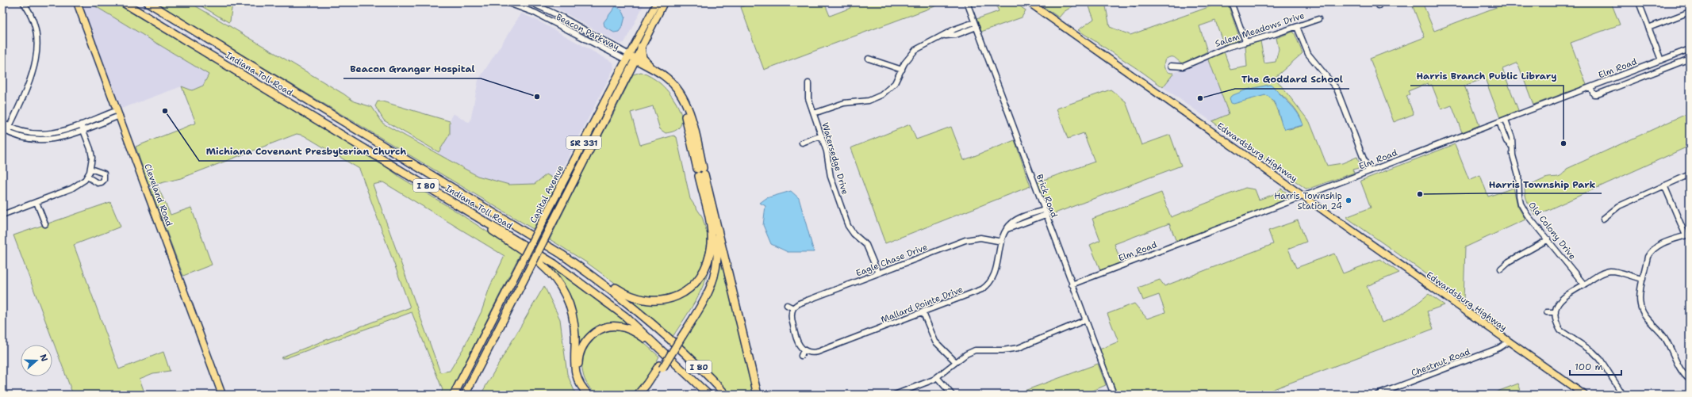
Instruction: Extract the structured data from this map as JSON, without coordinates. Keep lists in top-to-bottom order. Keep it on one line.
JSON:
{"streets":{"highway":["Indiana Toll Road","SR 331","I 80","Capital Avenue"],"main road":["Edwardsburg Highway","Cleveland Road"],"street":["Salem Meadows Drive","Beacon Parkway","Elm Road","Watersedge Drive","Brick Road","Old Colony Drive","Eagle Chase Drive","Mallard Pointe Drive","Chestnut Road"]},"crossings":[["Beacon Parkway","Capital Avenue"],["Elm Road","Edwardsburg Highway"],["Elm Road","Brick Road"],["Elm Road","Old Colony Drive"],["Edwardsburg Highway","Chestnut Road"],["Watersedge Drive","Eagle Chase Drive"],["Brick Road","Mallard Pointe Drive"],["Eagle Chase Drive","Mallard Pointe Drive"]],"places":["Beacon Granger Hospital","The Goddard School","Michiana Covenant Presbyterian Church","Harris Branch Public Library","Harris Township Park","Harris Township Station 24"],"scale_bar":"100 m","north":"right"}
